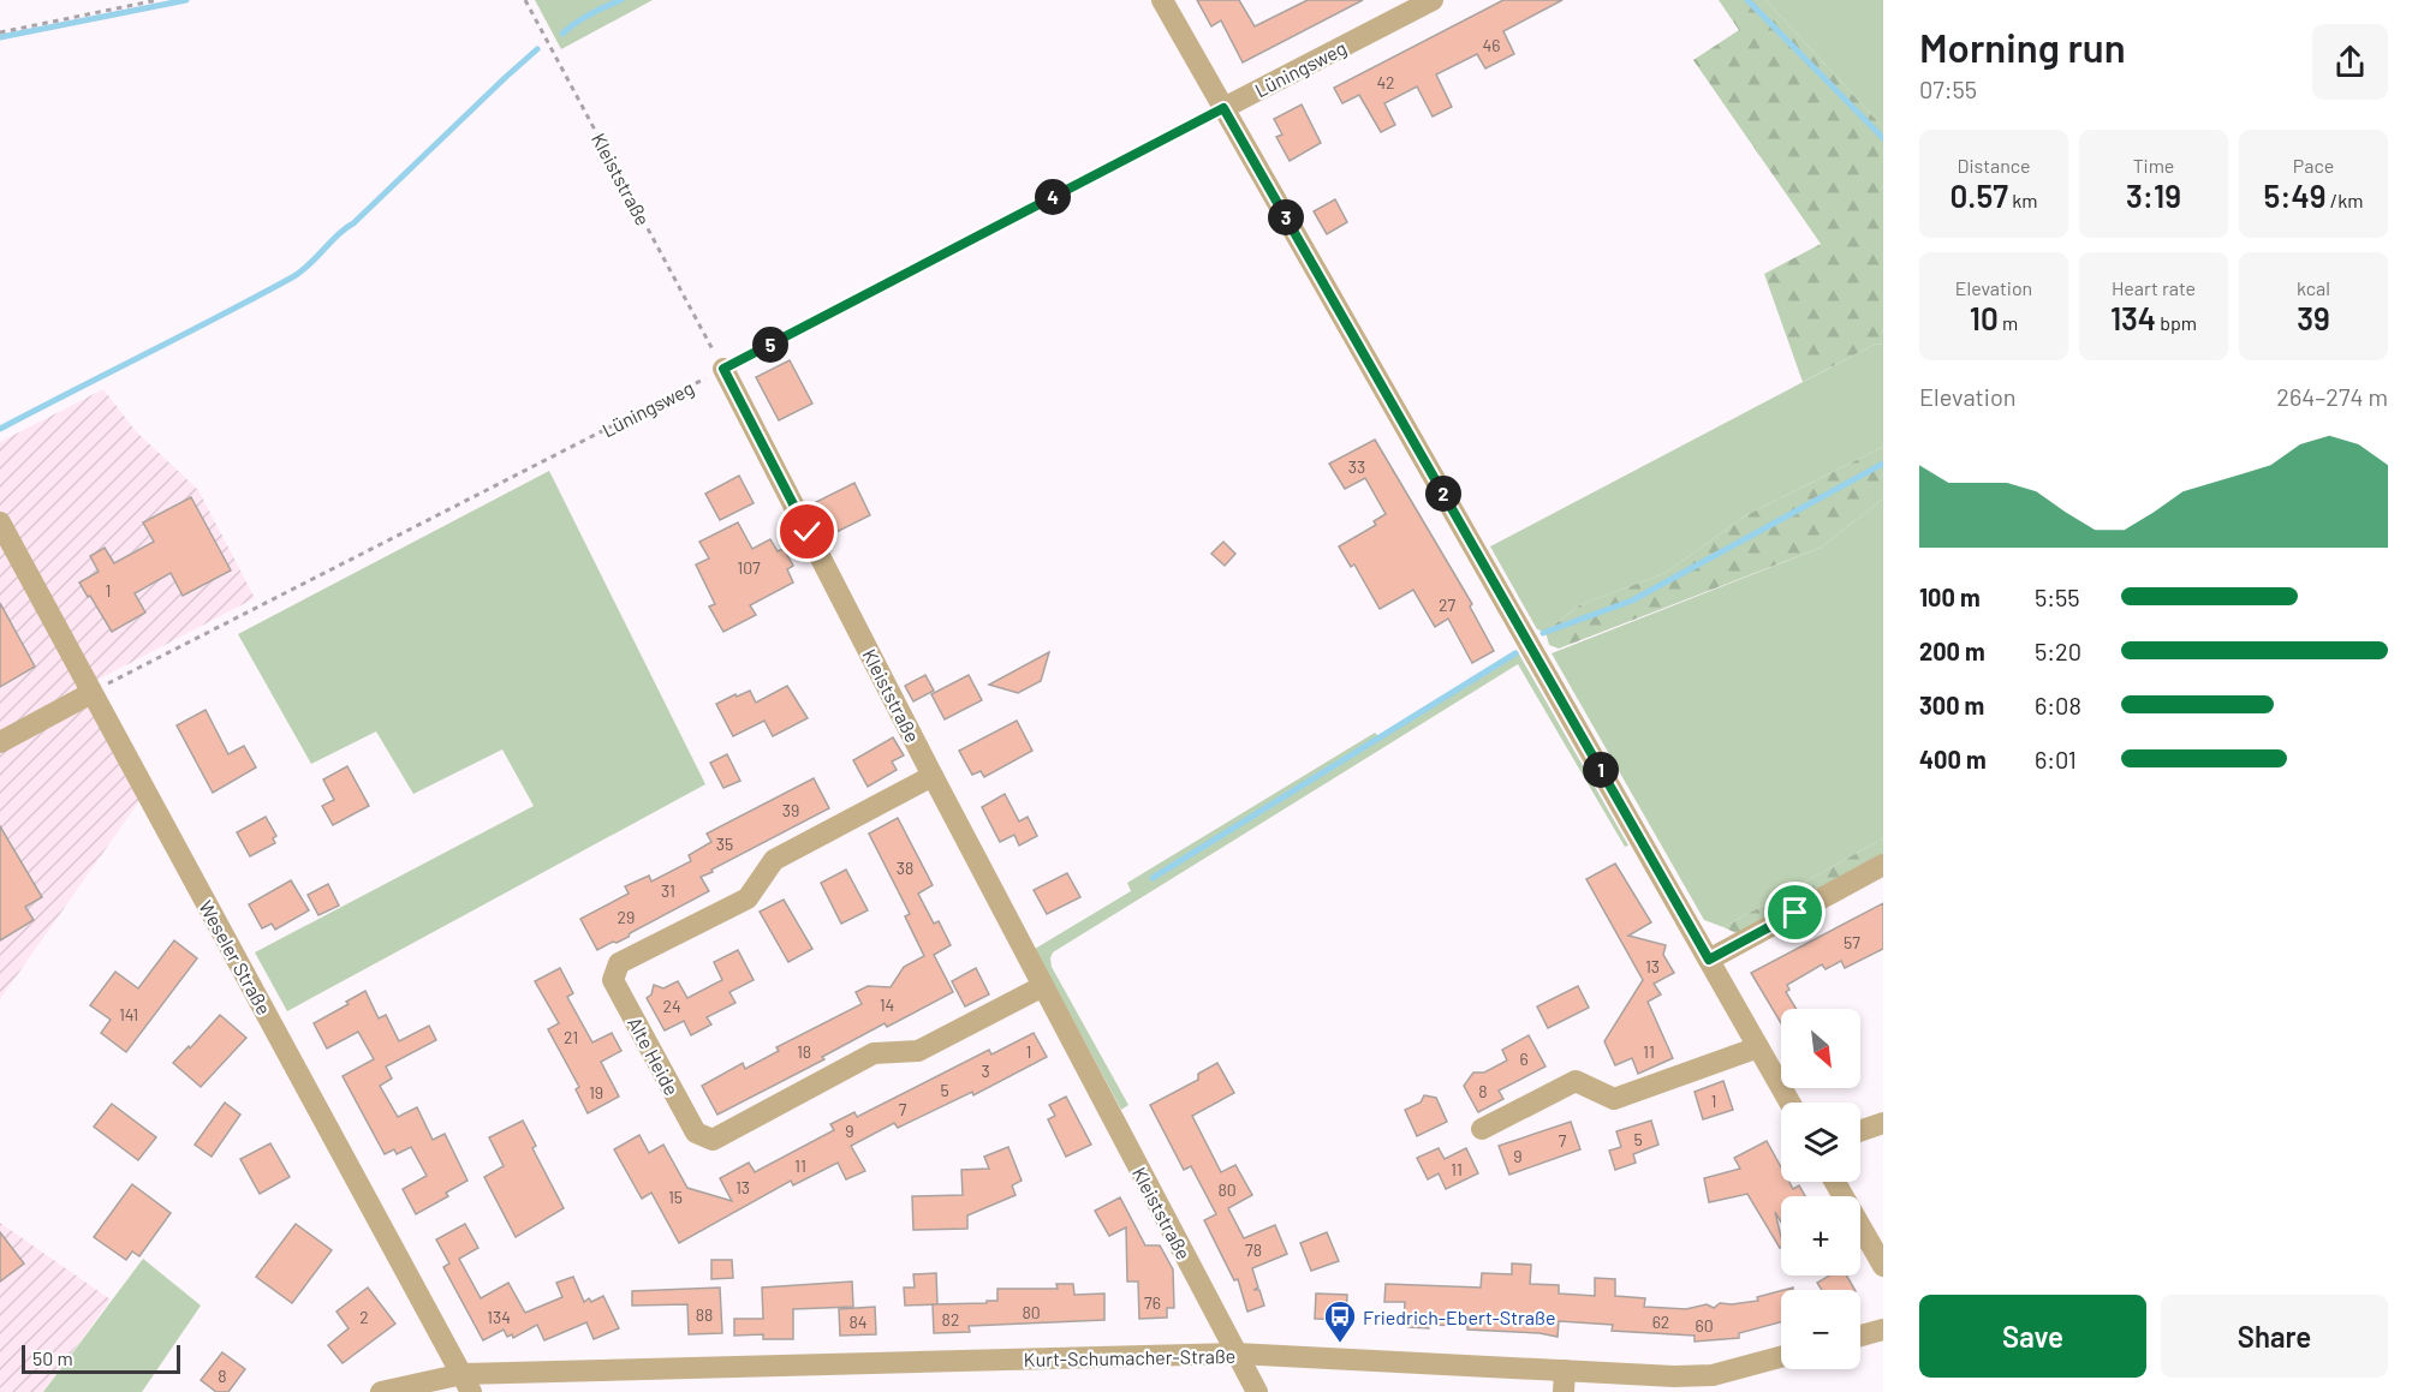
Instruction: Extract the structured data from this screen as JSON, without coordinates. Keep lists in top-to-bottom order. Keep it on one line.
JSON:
{"streets":{"street":["Lüningsweg","Kleiststraße","Weseler Straße","Alte Heide","Kurt-Schumacher-Straße"]},"crossings":[["Lüningsweg","Kleiststraße"],["Lüningsweg","Weseler Straße"],["Kleiststraße","Alte Heide"],["Kleiststraße","Kurt-Schumacher-Straße"],["Weseler Straße","Kurt-Schumacher-Straße"]],"places":{"bus stop":["Friedrich-Ebert-Straße"]},"house_numbers":["46","42","33","107","1","27","39","35","38","31","29","57","13","14","24","141","21","18","1","11","6","3","5","8","19","1","7","9","5","7","9","11","11","13","80","15","78","76","80","88","2","134","82","84","62","60","8"],"scale_bar":"50 m","north":"bottom right","page":{"heading":["Morning run","07:55"],"stats":[["Distance","0.57 km"],["Time","3:19"],["Pace","5:49 /km"],["Elevation","10 m"],["Heart rate","134 bpm"],["kcal","39"]],"pins":["4","3","5","2","1"],"chart":["Elevation","264–274 m"],"list":[{"name":"100 m","note":"5:55"},{"name":"200 m","note":"5:20"},{"name":"300 m","note":"6:08"},{"name":"400 m","note":"6:01"}],"map_buttons":["+","−"],"buttons":["Save","Share"],"scale":"50 m"}}
